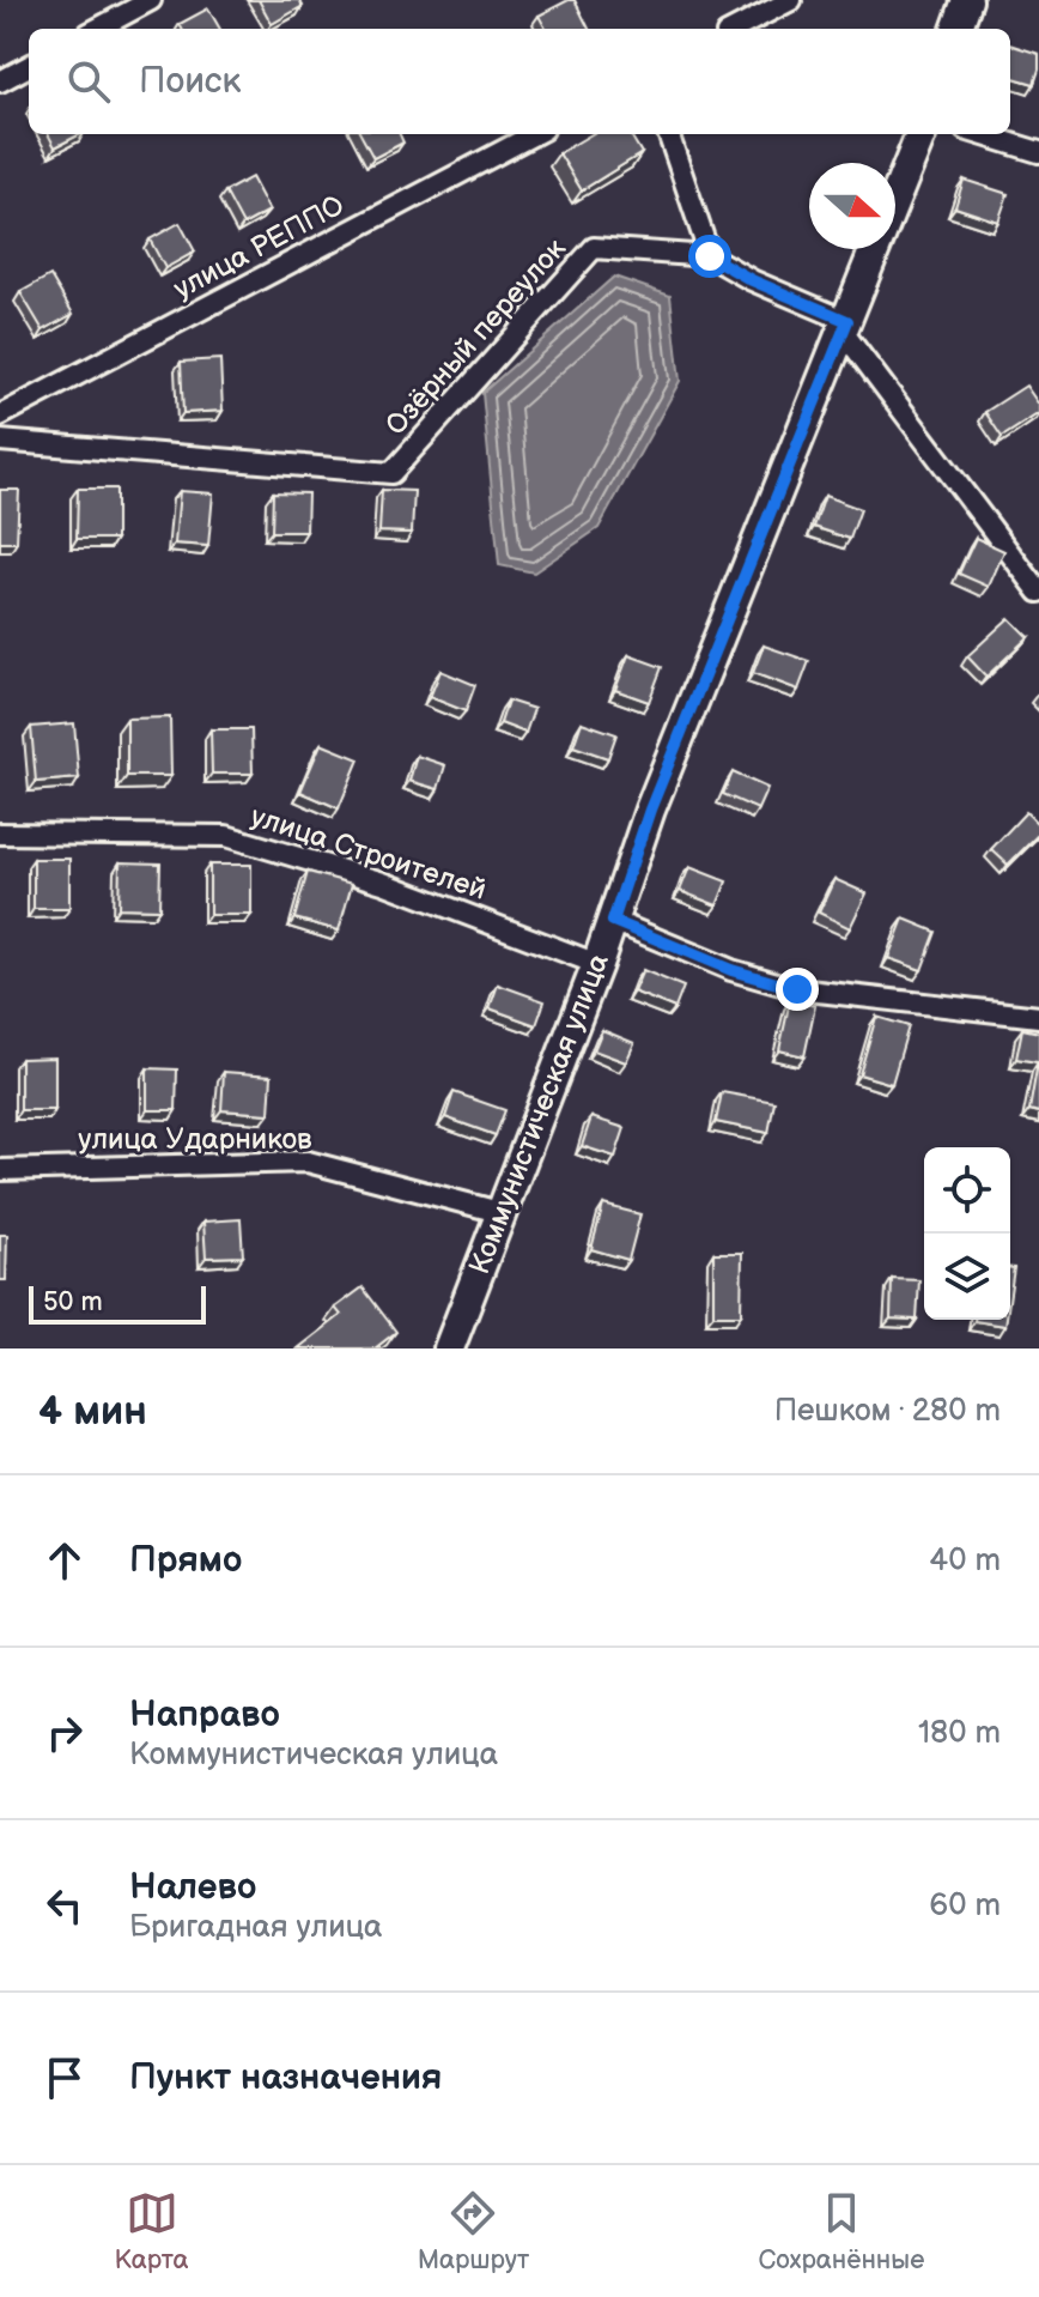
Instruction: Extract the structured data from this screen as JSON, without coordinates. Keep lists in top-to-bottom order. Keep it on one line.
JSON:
{"streets":{"street":["улица РЕППО","Озёрный переулок","улица Строителей","Коммунистическая улица","улица Ударников"]},"crossings":[["улица Строителей","Коммунистическая улица"],["Коммунистическая улица","улица Ударников"]],"scale_bar":"50 m","north":"right","page":{"search":"Поиск","scale":"50 m","heading":["4 мин","Пешком · 280 m"],"list":[["Прямо","40 m"],["Направо","Коммунистическая улица","180 m"],["Налево","Бригадная улица","60 m"],"Пункт назначения"],"nav":["Карта","Маршрут","Сохранённые"]}}
